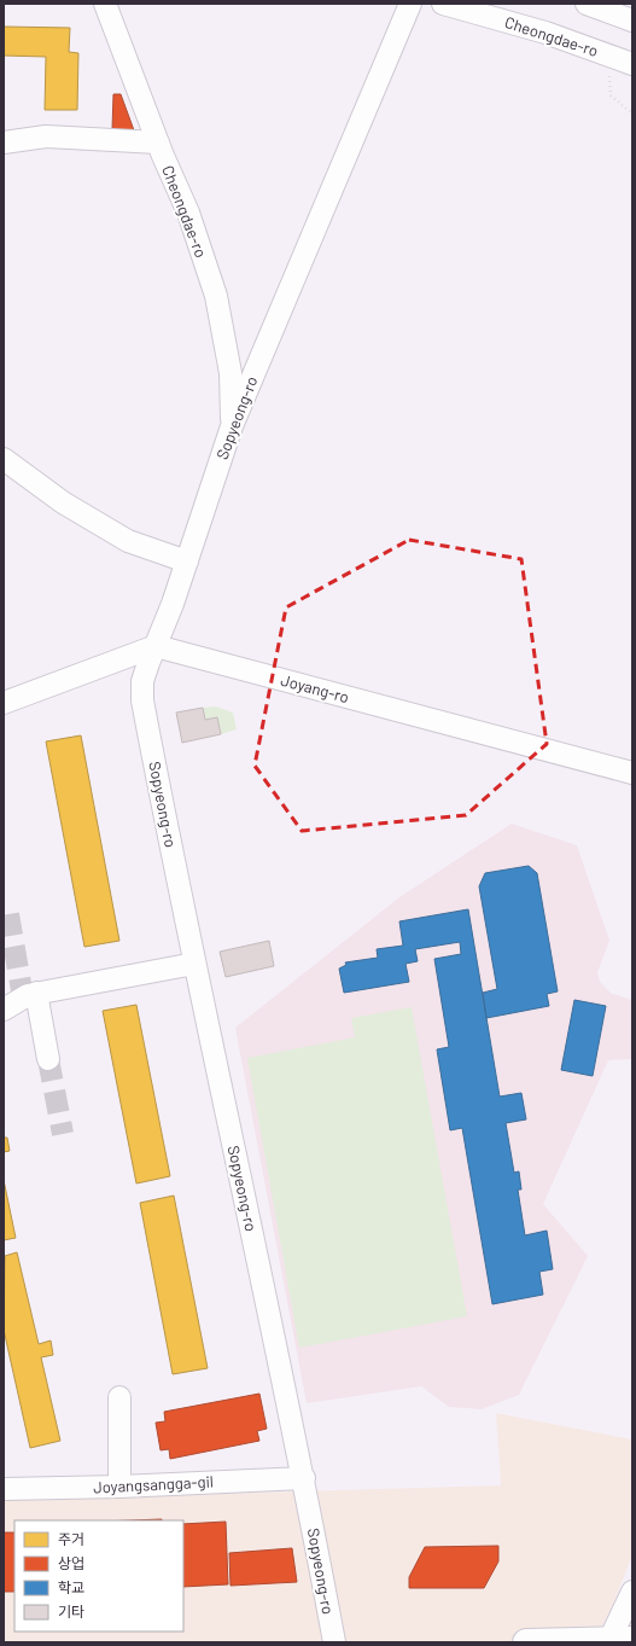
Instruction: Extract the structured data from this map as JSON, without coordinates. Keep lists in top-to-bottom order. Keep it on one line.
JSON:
{"streets":{"street":["Cheongdae-ro","Sopyeong-ro","Joyang-ro","Joyangsangga-gil"]},"crossings":[["Cheongdae-ro","Sopyeong-ro"],["Sopyeong-ro","Joyang-ro"],["Sopyeong-ro","Joyangsangga-gil"]],"legend":["주거","상업","학교","기타"]}
